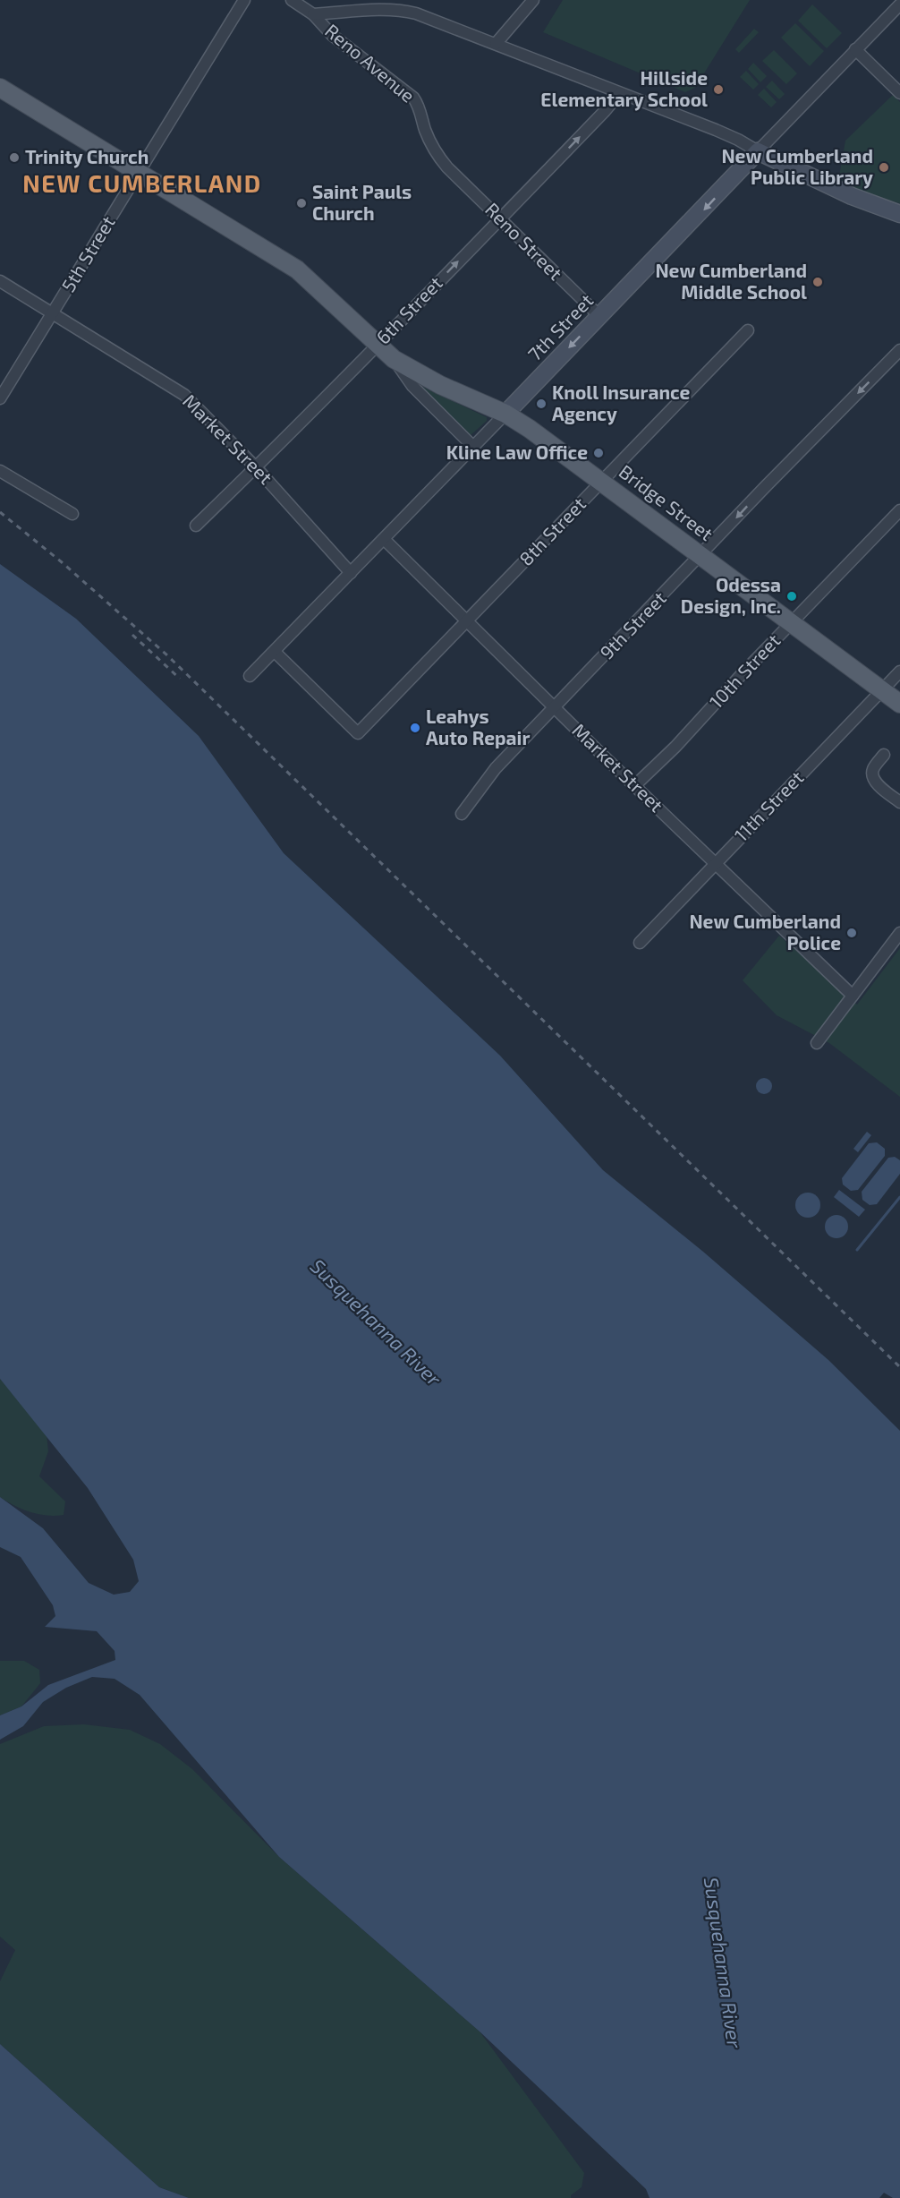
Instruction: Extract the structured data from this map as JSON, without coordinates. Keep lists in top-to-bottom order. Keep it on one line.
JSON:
{"streets":{"main road":["7th Street","Bridge Street"],"street":["Reno Avenue","Reno Street","5th Street","6th Street","Market Street","8th Street","9th Street","10th Street","11th Street"]},"crossings":[["Reno Avenue","Reno Street"],["Reno Street","6th Street"],["Reno Street","7th Street"],["5th Street","Market Street"],["5th Street","Bridge Street"],["6th Street","Market Street"],["6th Street","Bridge Street"],["7th Street","Market Street"],["7th Street","Bridge Street"],["7th Street","8th Street"],["Market Street","8th Street"],["Market Street","9th Street"],["Market Street","10th Street"],["Market Street","11th Street"],["Bridge Street","8th Street"],["Bridge Street","9th Street"],["Bridge Street","10th Street"],["Bridge Street","11th Street"]],"one_way":["6th Street","7th Street","9th Street"],"districts":["NEW CUMBERLAND"],"water":["Susquehanna River"],"places":["Hillside Elementary School","Trinity Church","New Cumberland Public Library","Saint Pauls Church","New Cumberland Middle School","Knoll Insurance Agency","Kline Law Office","Odessa Design, Inc.","Leahys Auto Repair","New Cumberland Police"]}
